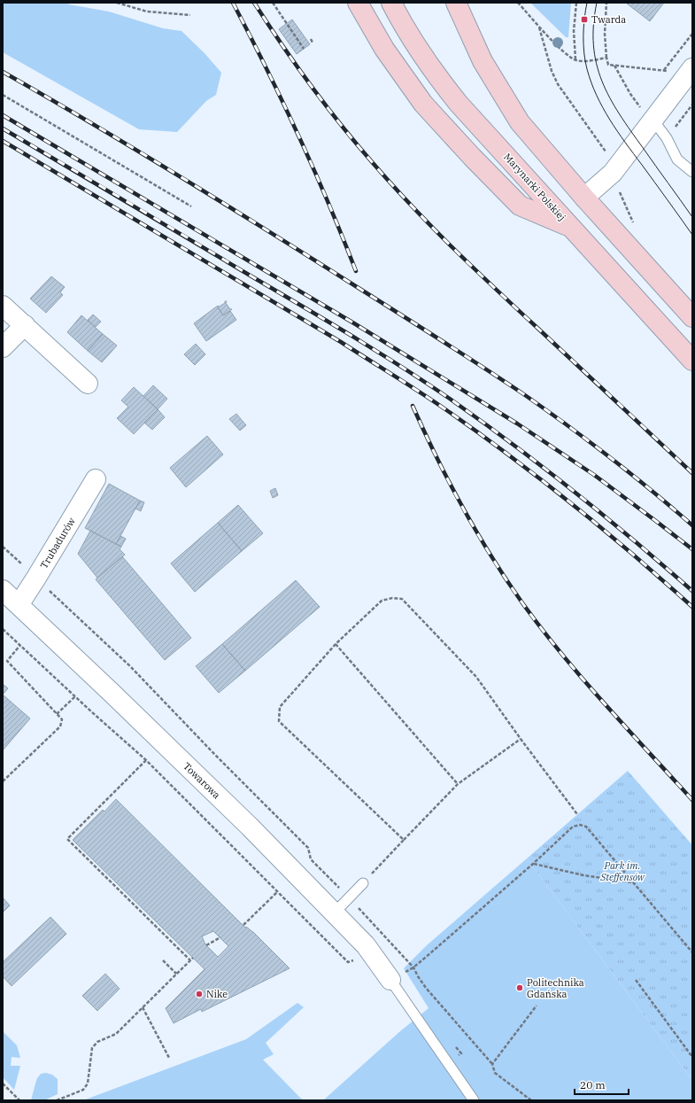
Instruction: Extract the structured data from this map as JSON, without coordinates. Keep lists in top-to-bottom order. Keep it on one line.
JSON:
{"streets":{"main road":["Marynarki Polskiej"],"street":["Trubadurów","Towarowa"]},"crossings":[["Trubadurów","Towarowa"]],"parks":["Park im. Steffensów"],"places":{"transit":["Twarda"],"other":["Politechnika Gdańska","Nike"]},"scale_bar":"20 m"}
